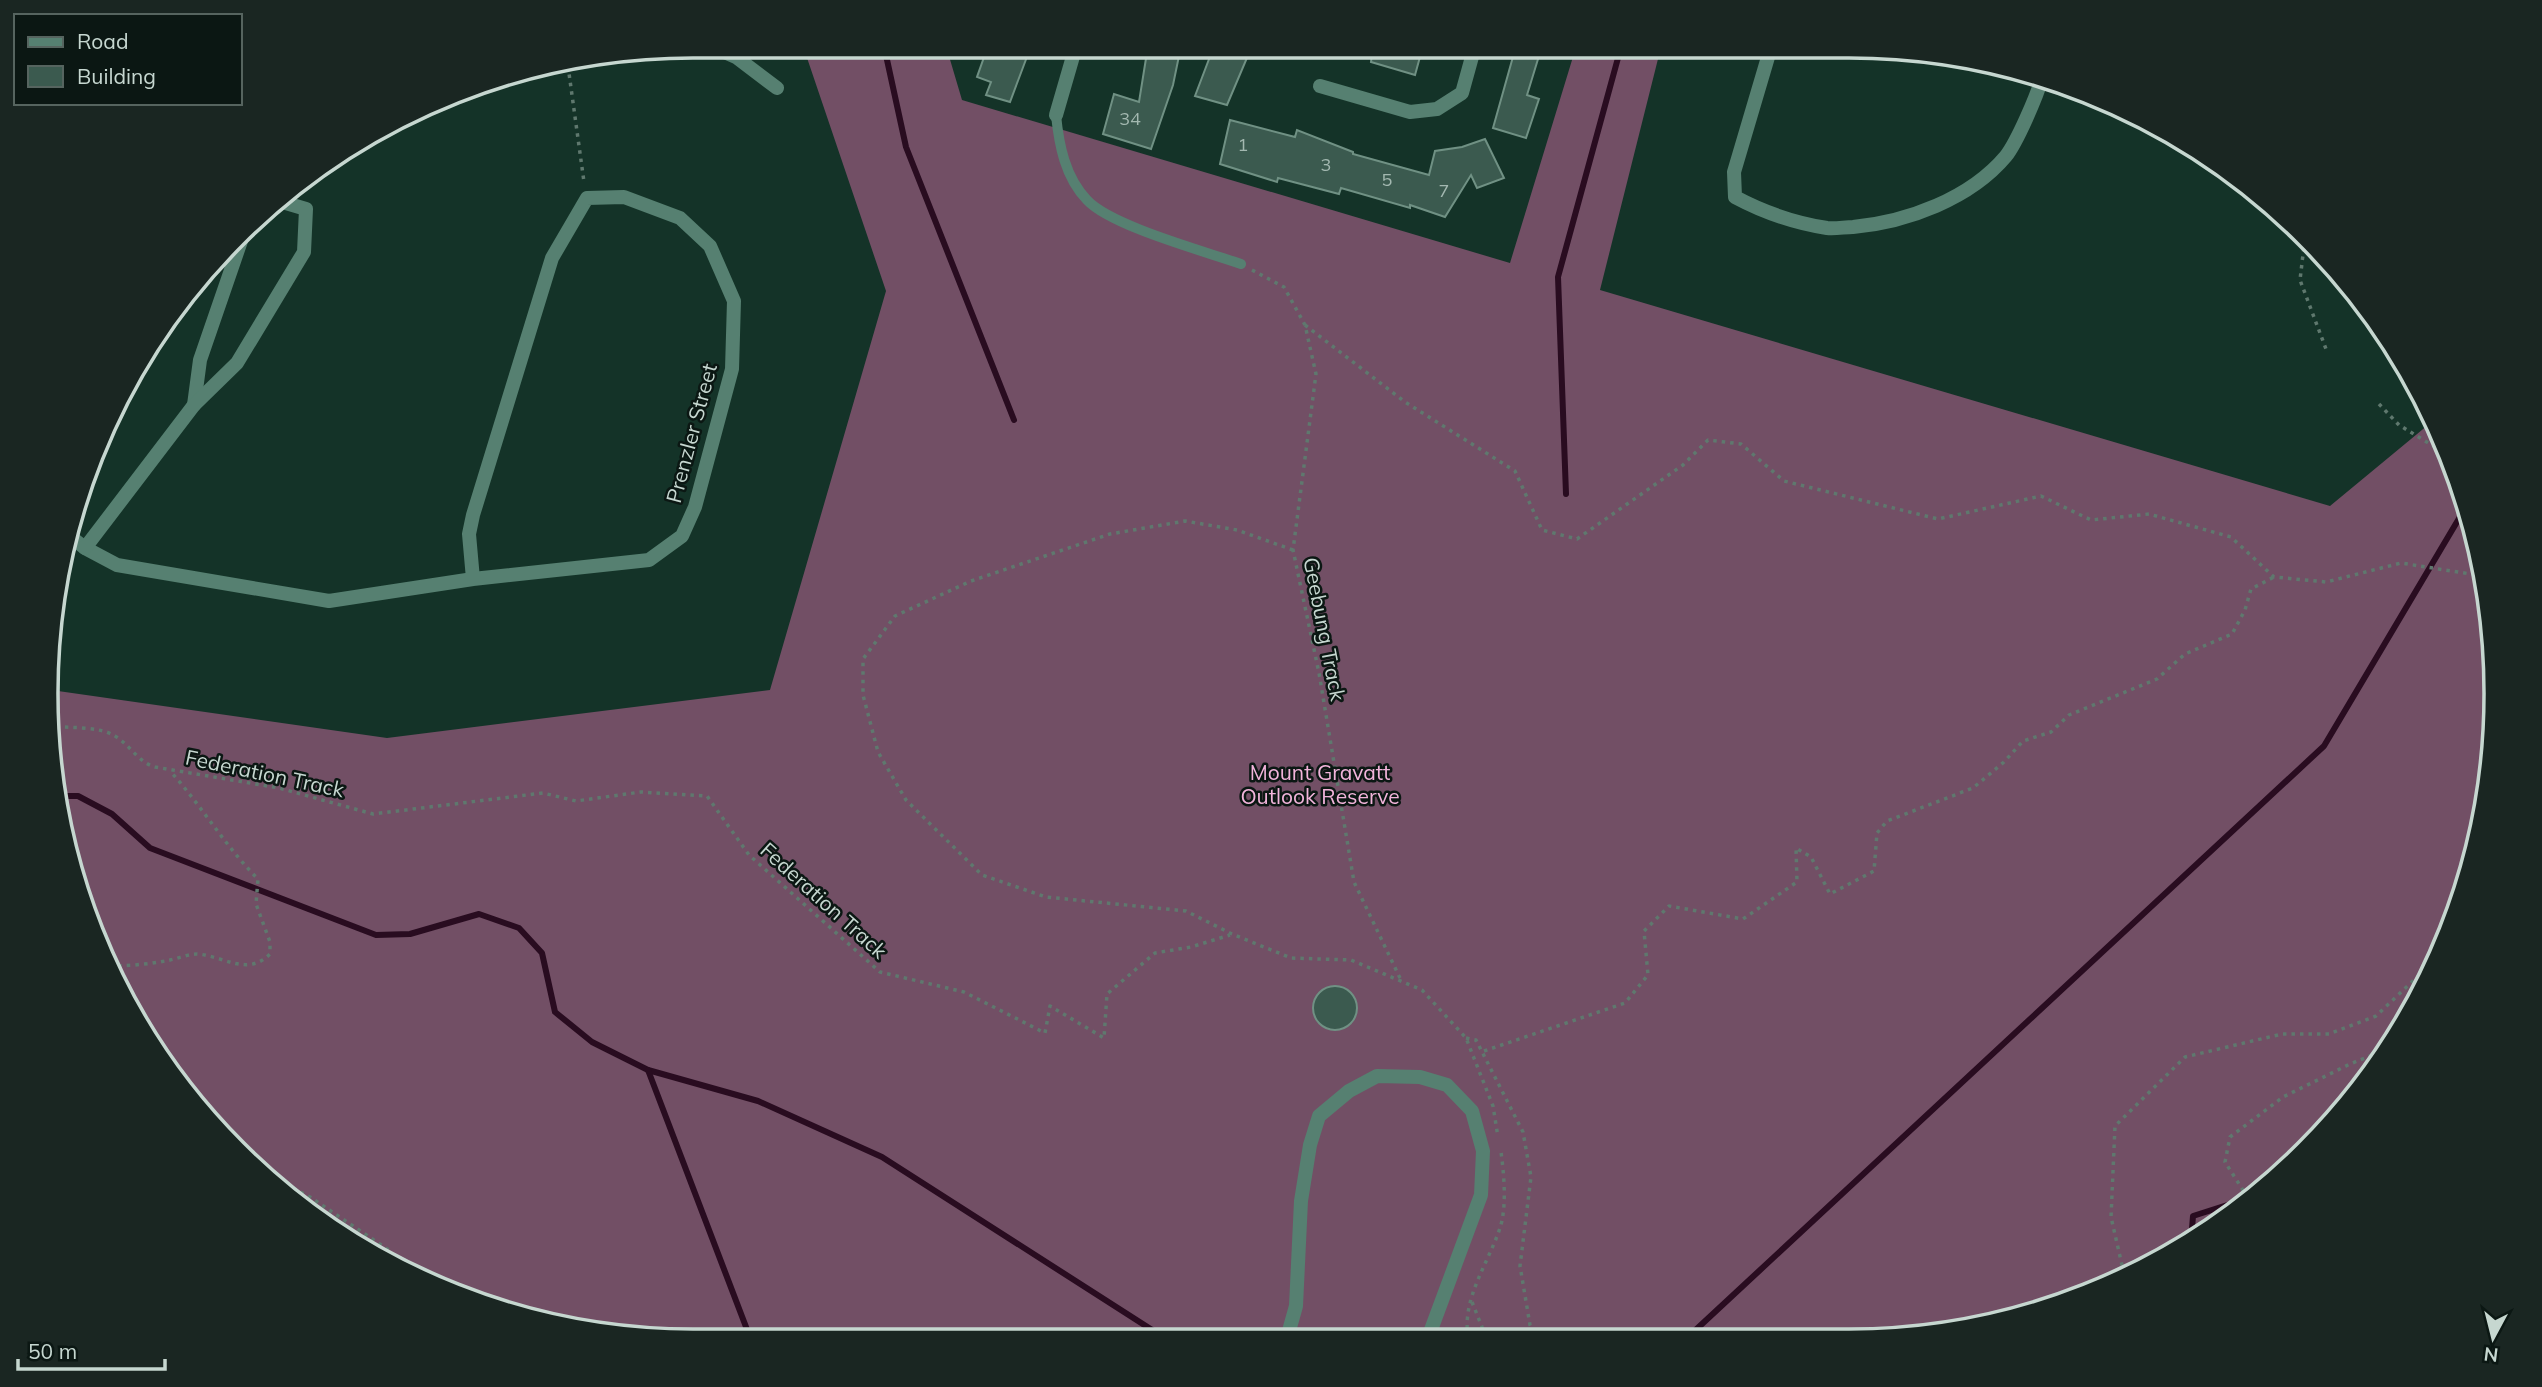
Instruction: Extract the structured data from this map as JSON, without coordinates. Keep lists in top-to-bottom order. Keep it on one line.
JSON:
{"streets":{"street":["Prenzler Street"],"path":["Geebung Track","Federation Track"]},"crossings":[["Geebung Track","Federation Track"]],"parks":["Mount Gravatt Outlook Reserve"],"house_numbers":["34","1","3","5","7"],"legend":["Road","Building"],"scale_bar":"50 m","north":"bottom"}
